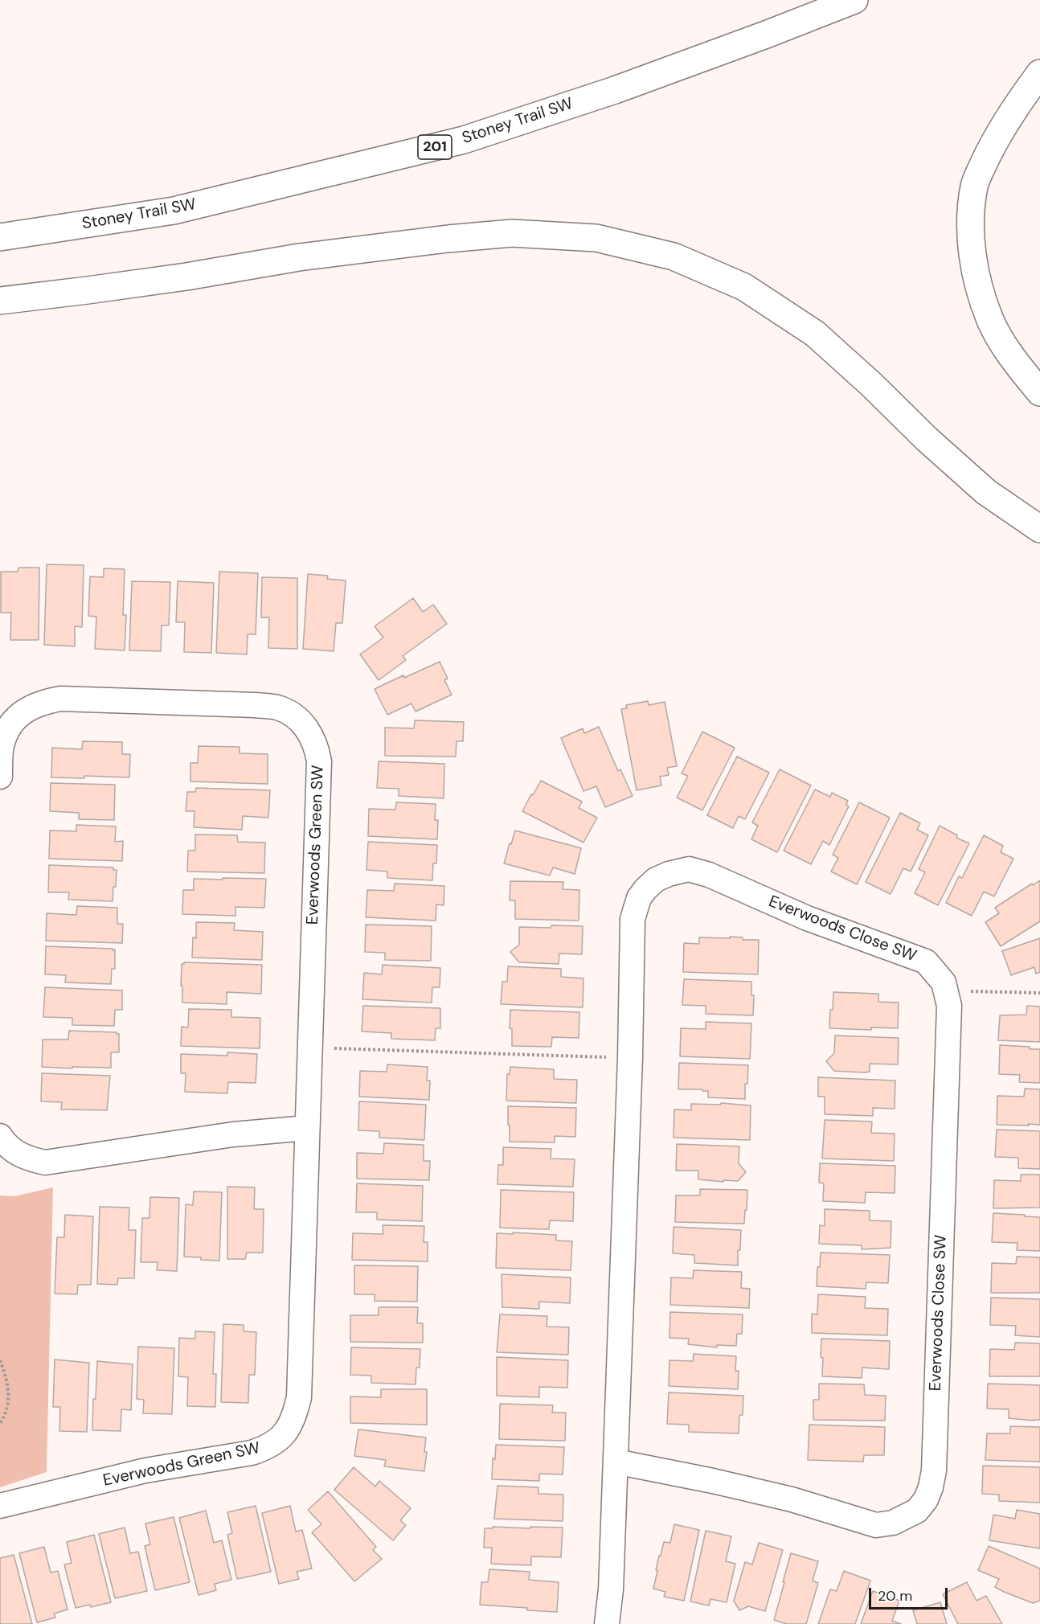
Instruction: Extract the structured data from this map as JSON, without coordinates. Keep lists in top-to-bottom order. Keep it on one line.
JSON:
{"streets":{"highway":["Stoney Trail SW","201"],"street":["Everwoods Green SW","Everwoods Close SW"]},"scale_bar":"20 m"}
